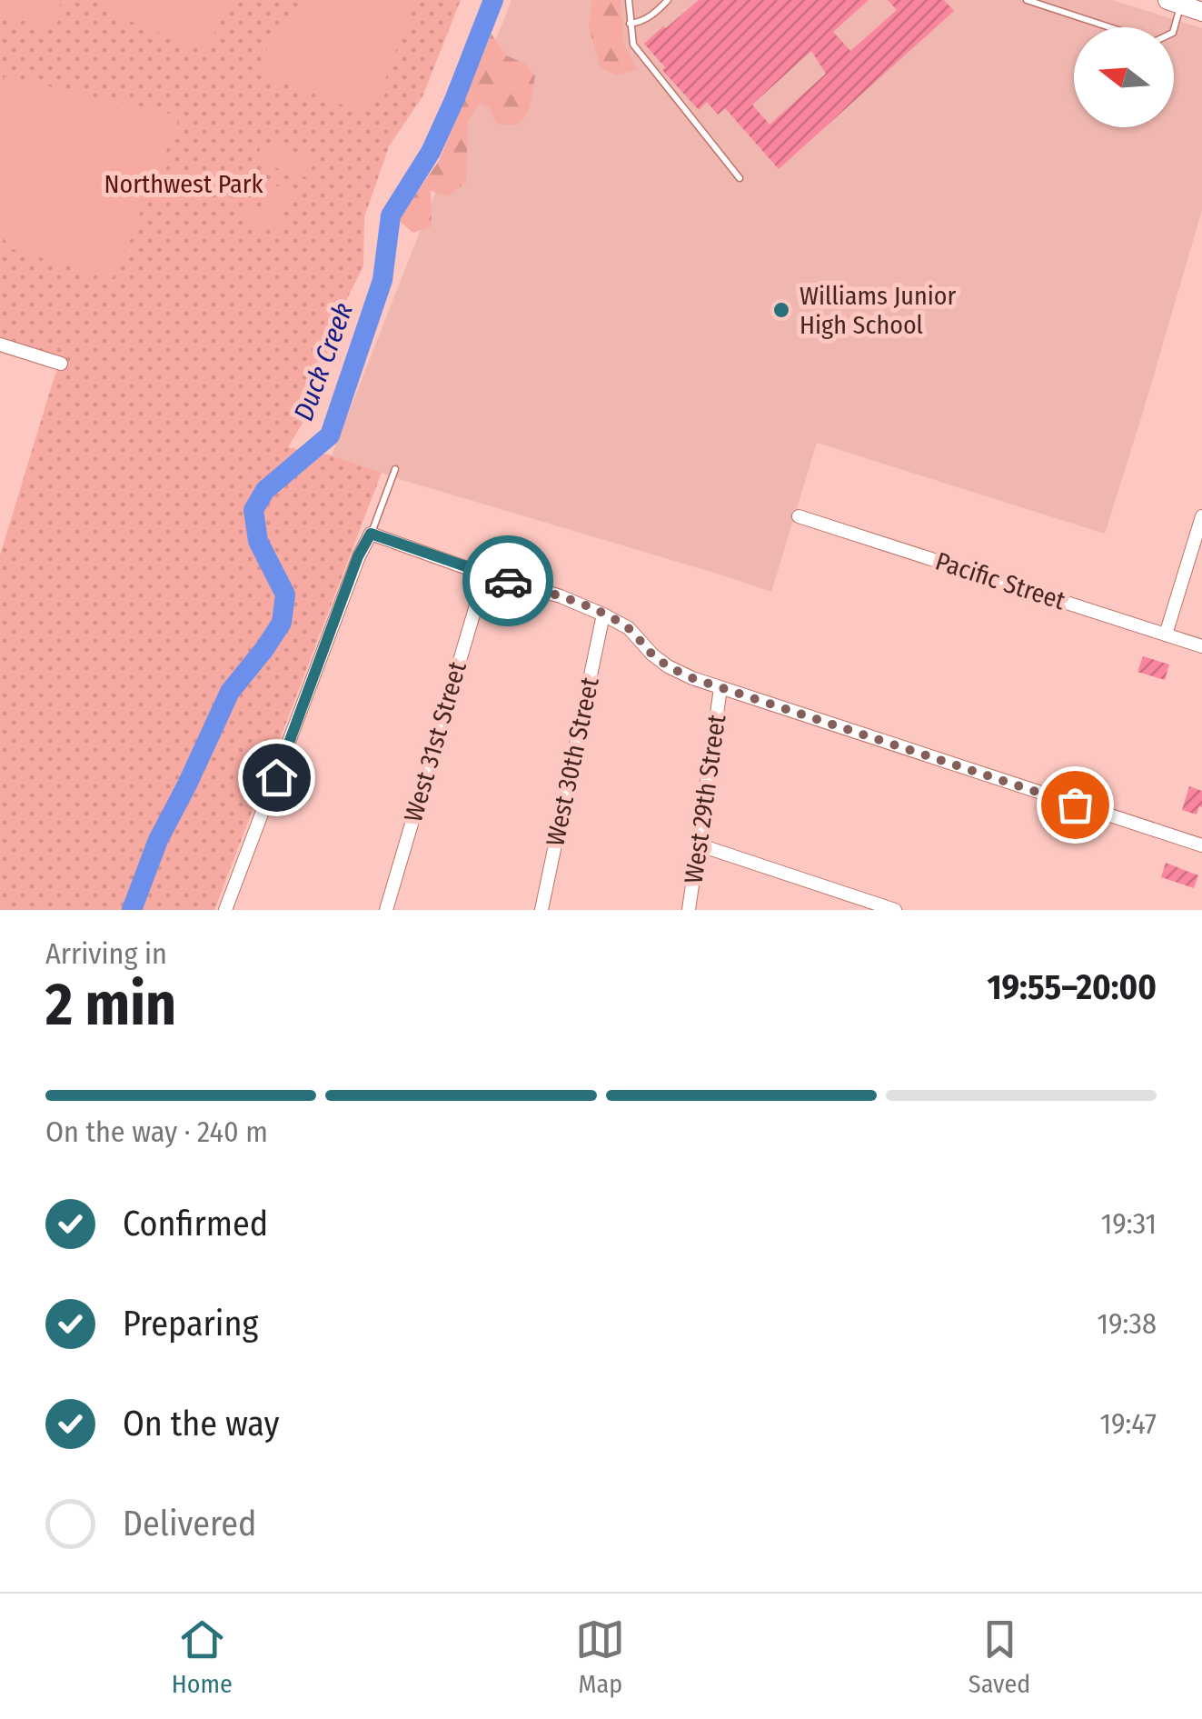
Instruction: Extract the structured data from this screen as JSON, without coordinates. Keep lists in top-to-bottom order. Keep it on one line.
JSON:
{"streets":{"street":["Pacific Street","West 31st Street","West 30th Street","West 29th Street"]},"water":["Duck Creek"],"parks":["Northwest Park"],"places":["Williams Junior High School"],"north":"left","page":{"heading":["2 min","Arriving in","19:55–20:00"],"bar":"On the way · 240 m","list":[["Confirmed","19:31"],["Preparing","19:38"],["On the way","19:47"],"Delivered"],"tabs":["Home","Map","Saved"]}}
